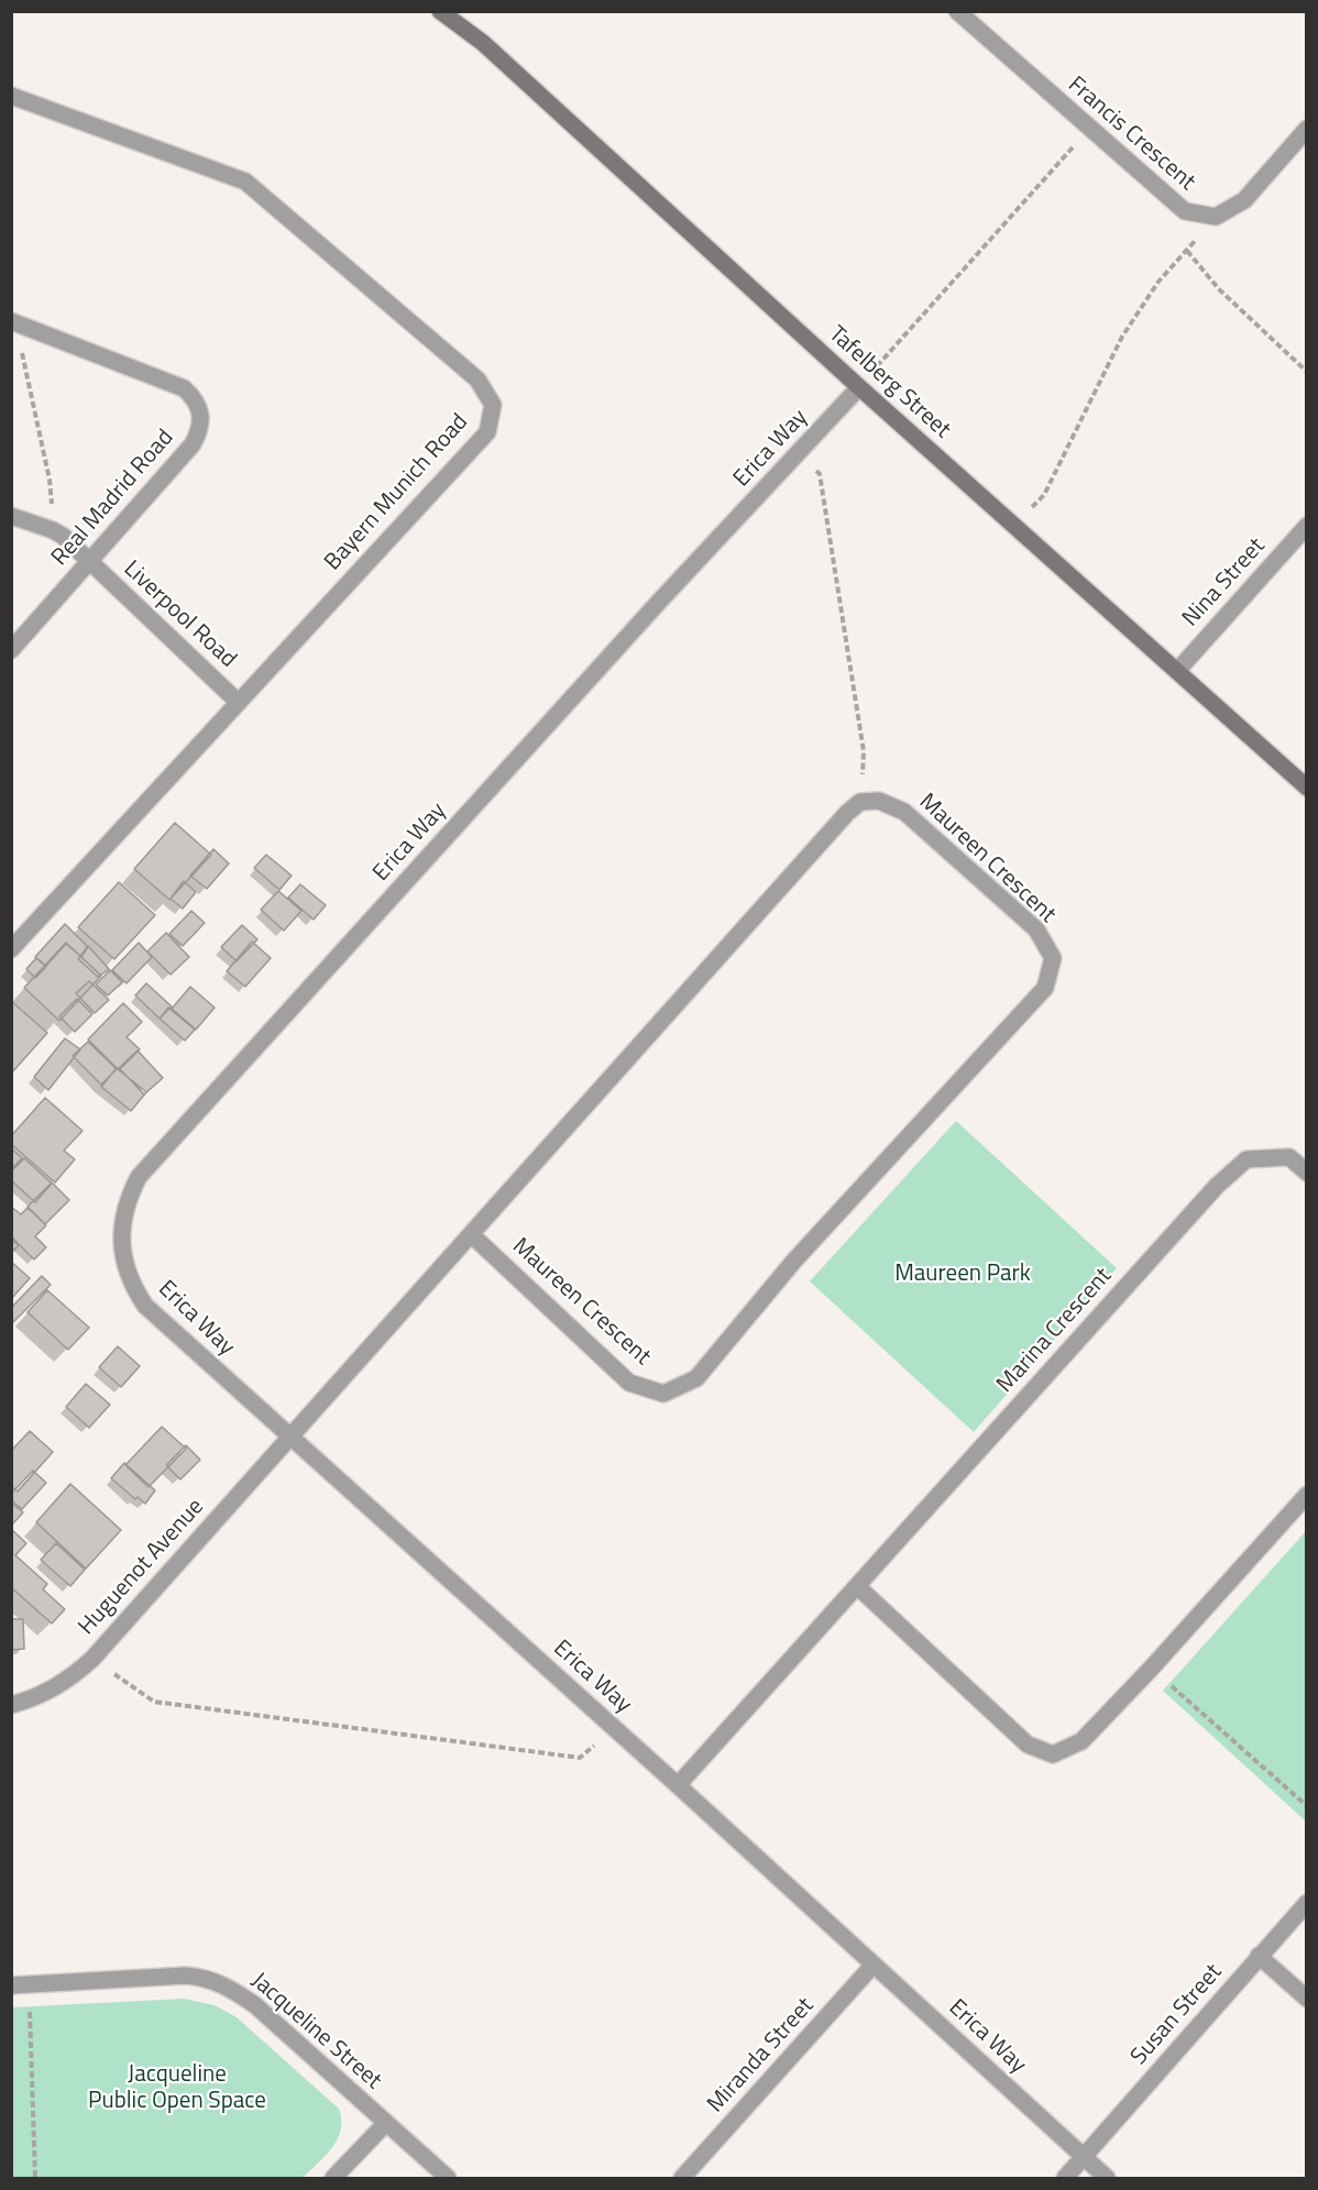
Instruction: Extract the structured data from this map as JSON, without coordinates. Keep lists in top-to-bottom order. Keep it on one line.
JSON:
{"streets":{"street":["Francis Crescent","Tafelberg Street","Erica Way","Bayern Munich Road","Real Madrid Road","Nina Street","Liverpool Road","Maureen Crescent","Marina Crescent","Huguenot Avenue","Susan Street","Jacqueline Street","Miranda Street"]},"crossings":[["Tafelberg Street","Erica Way"],["Tafelberg Street","Nina Street"],["Erica Way","Maureen Crescent"],["Erica Way","Marina Crescent"],["Erica Way","Huguenot Avenue"],["Erica Way","Susan Street"],["Erica Way","Miranda Street"],["Bayern Munich Road","Liverpool Road"],["Real Madrid Road","Liverpool Road"],["Maureen Crescent","Huguenot Avenue"]],"parks":["Maureen Park","Jacqueline Public Open Space"]}
